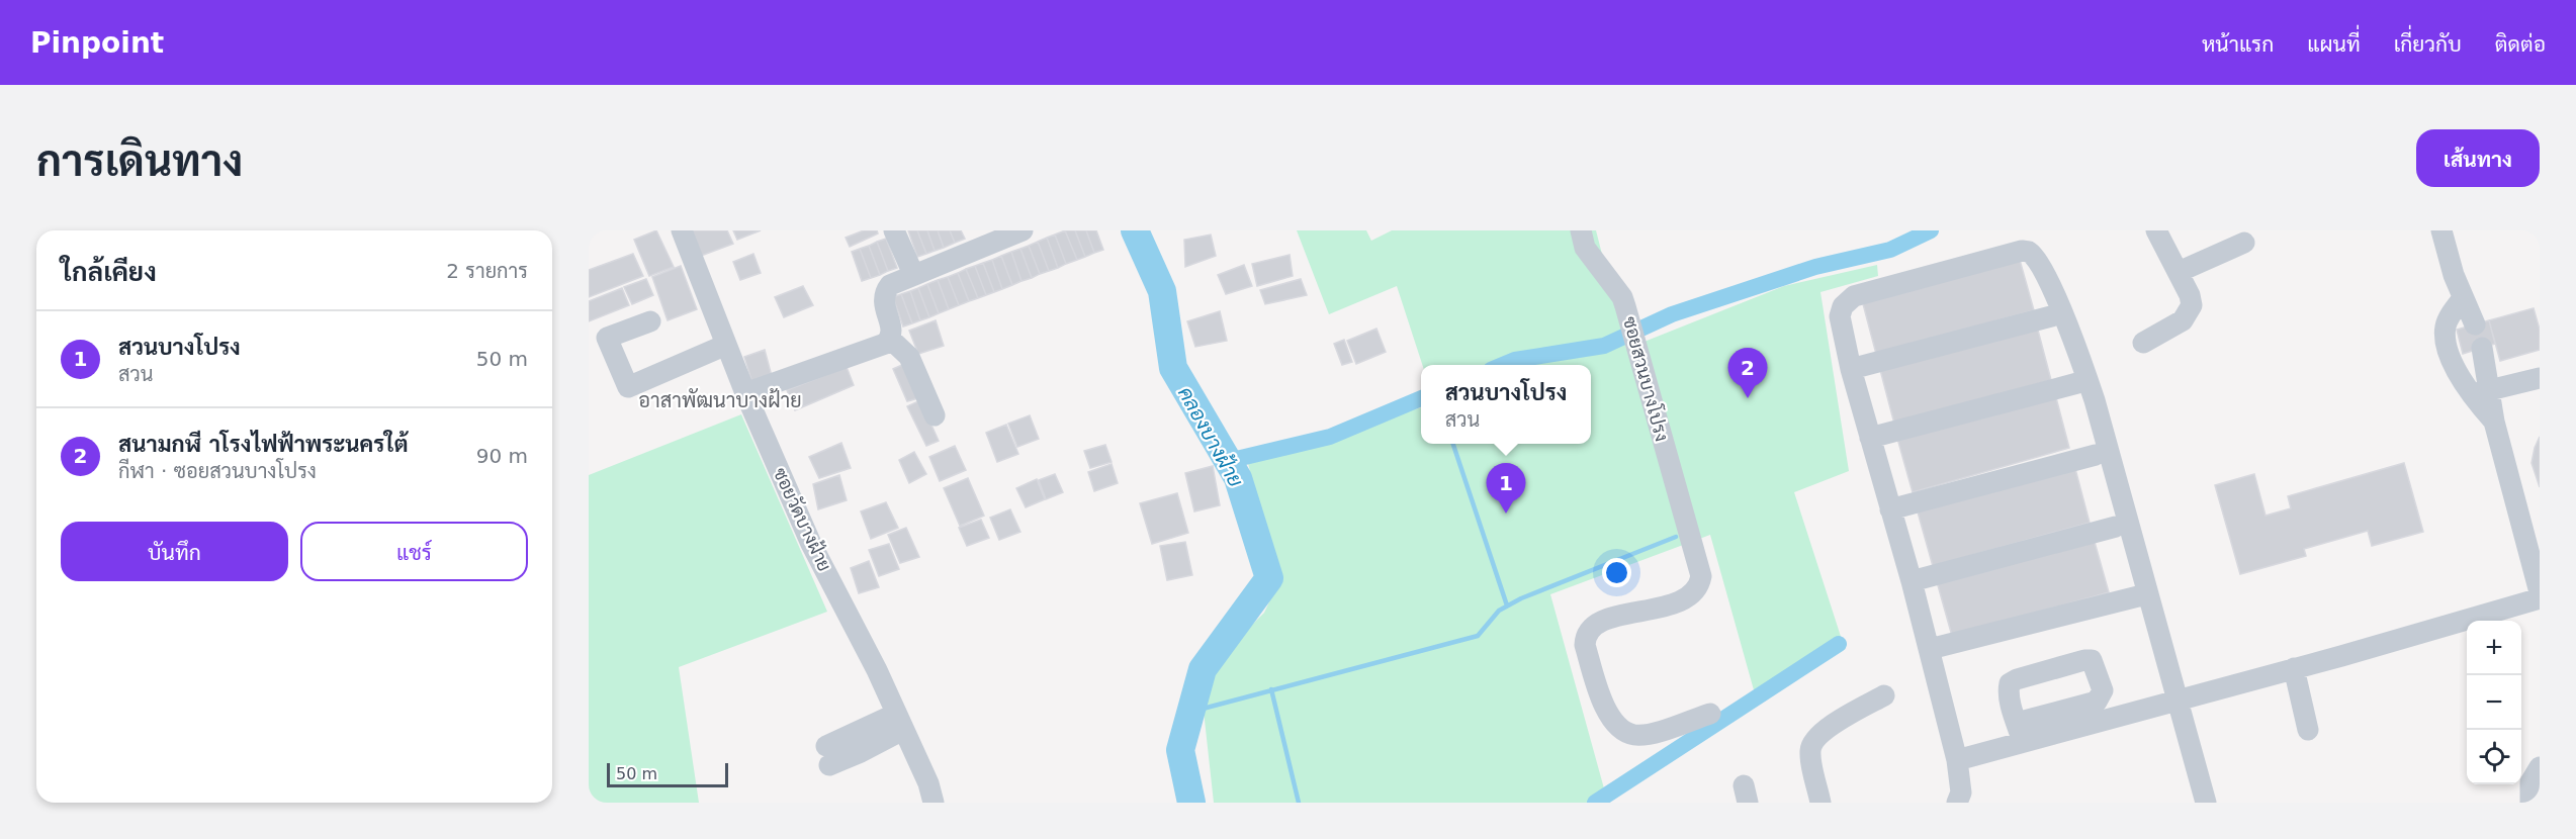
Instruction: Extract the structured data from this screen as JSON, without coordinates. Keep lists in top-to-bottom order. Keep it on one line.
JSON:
{"streets":{"street":["ซอยสวนบางโปรง","ซอยวัดบางฝ้าย"]},"districts":["อาสาพัฒนาบางฝ้าย"],"water":["คลองบางฝ้าย"],"scale_bar":"50 m","page":{"header":"Pinpoint","nav":["หน้าแรก","แผนที่","เกี่ยวกับ","ติดต่อ"],"buttons":["เส้นทาง",["บันทึก","แชร์"]],"title":"การเดินทาง","heading":["ใกล้เคียง","2 รายการ"],"list":[{"mark":"1","name":"สวนบางโปรง","note":"สวน","value":"50 m"},{"mark":"2","name":"สนามกฬี าโรงไฟฟ้าพระนครใต้","note":"กีฬา · ซอยสวนบางโปรง","value":"90 m"}],"pins":["2","1"],"popup":["สวนบางโปรง","สวน"],"map_buttons":["+","−"],"scale":"50 m"}}
